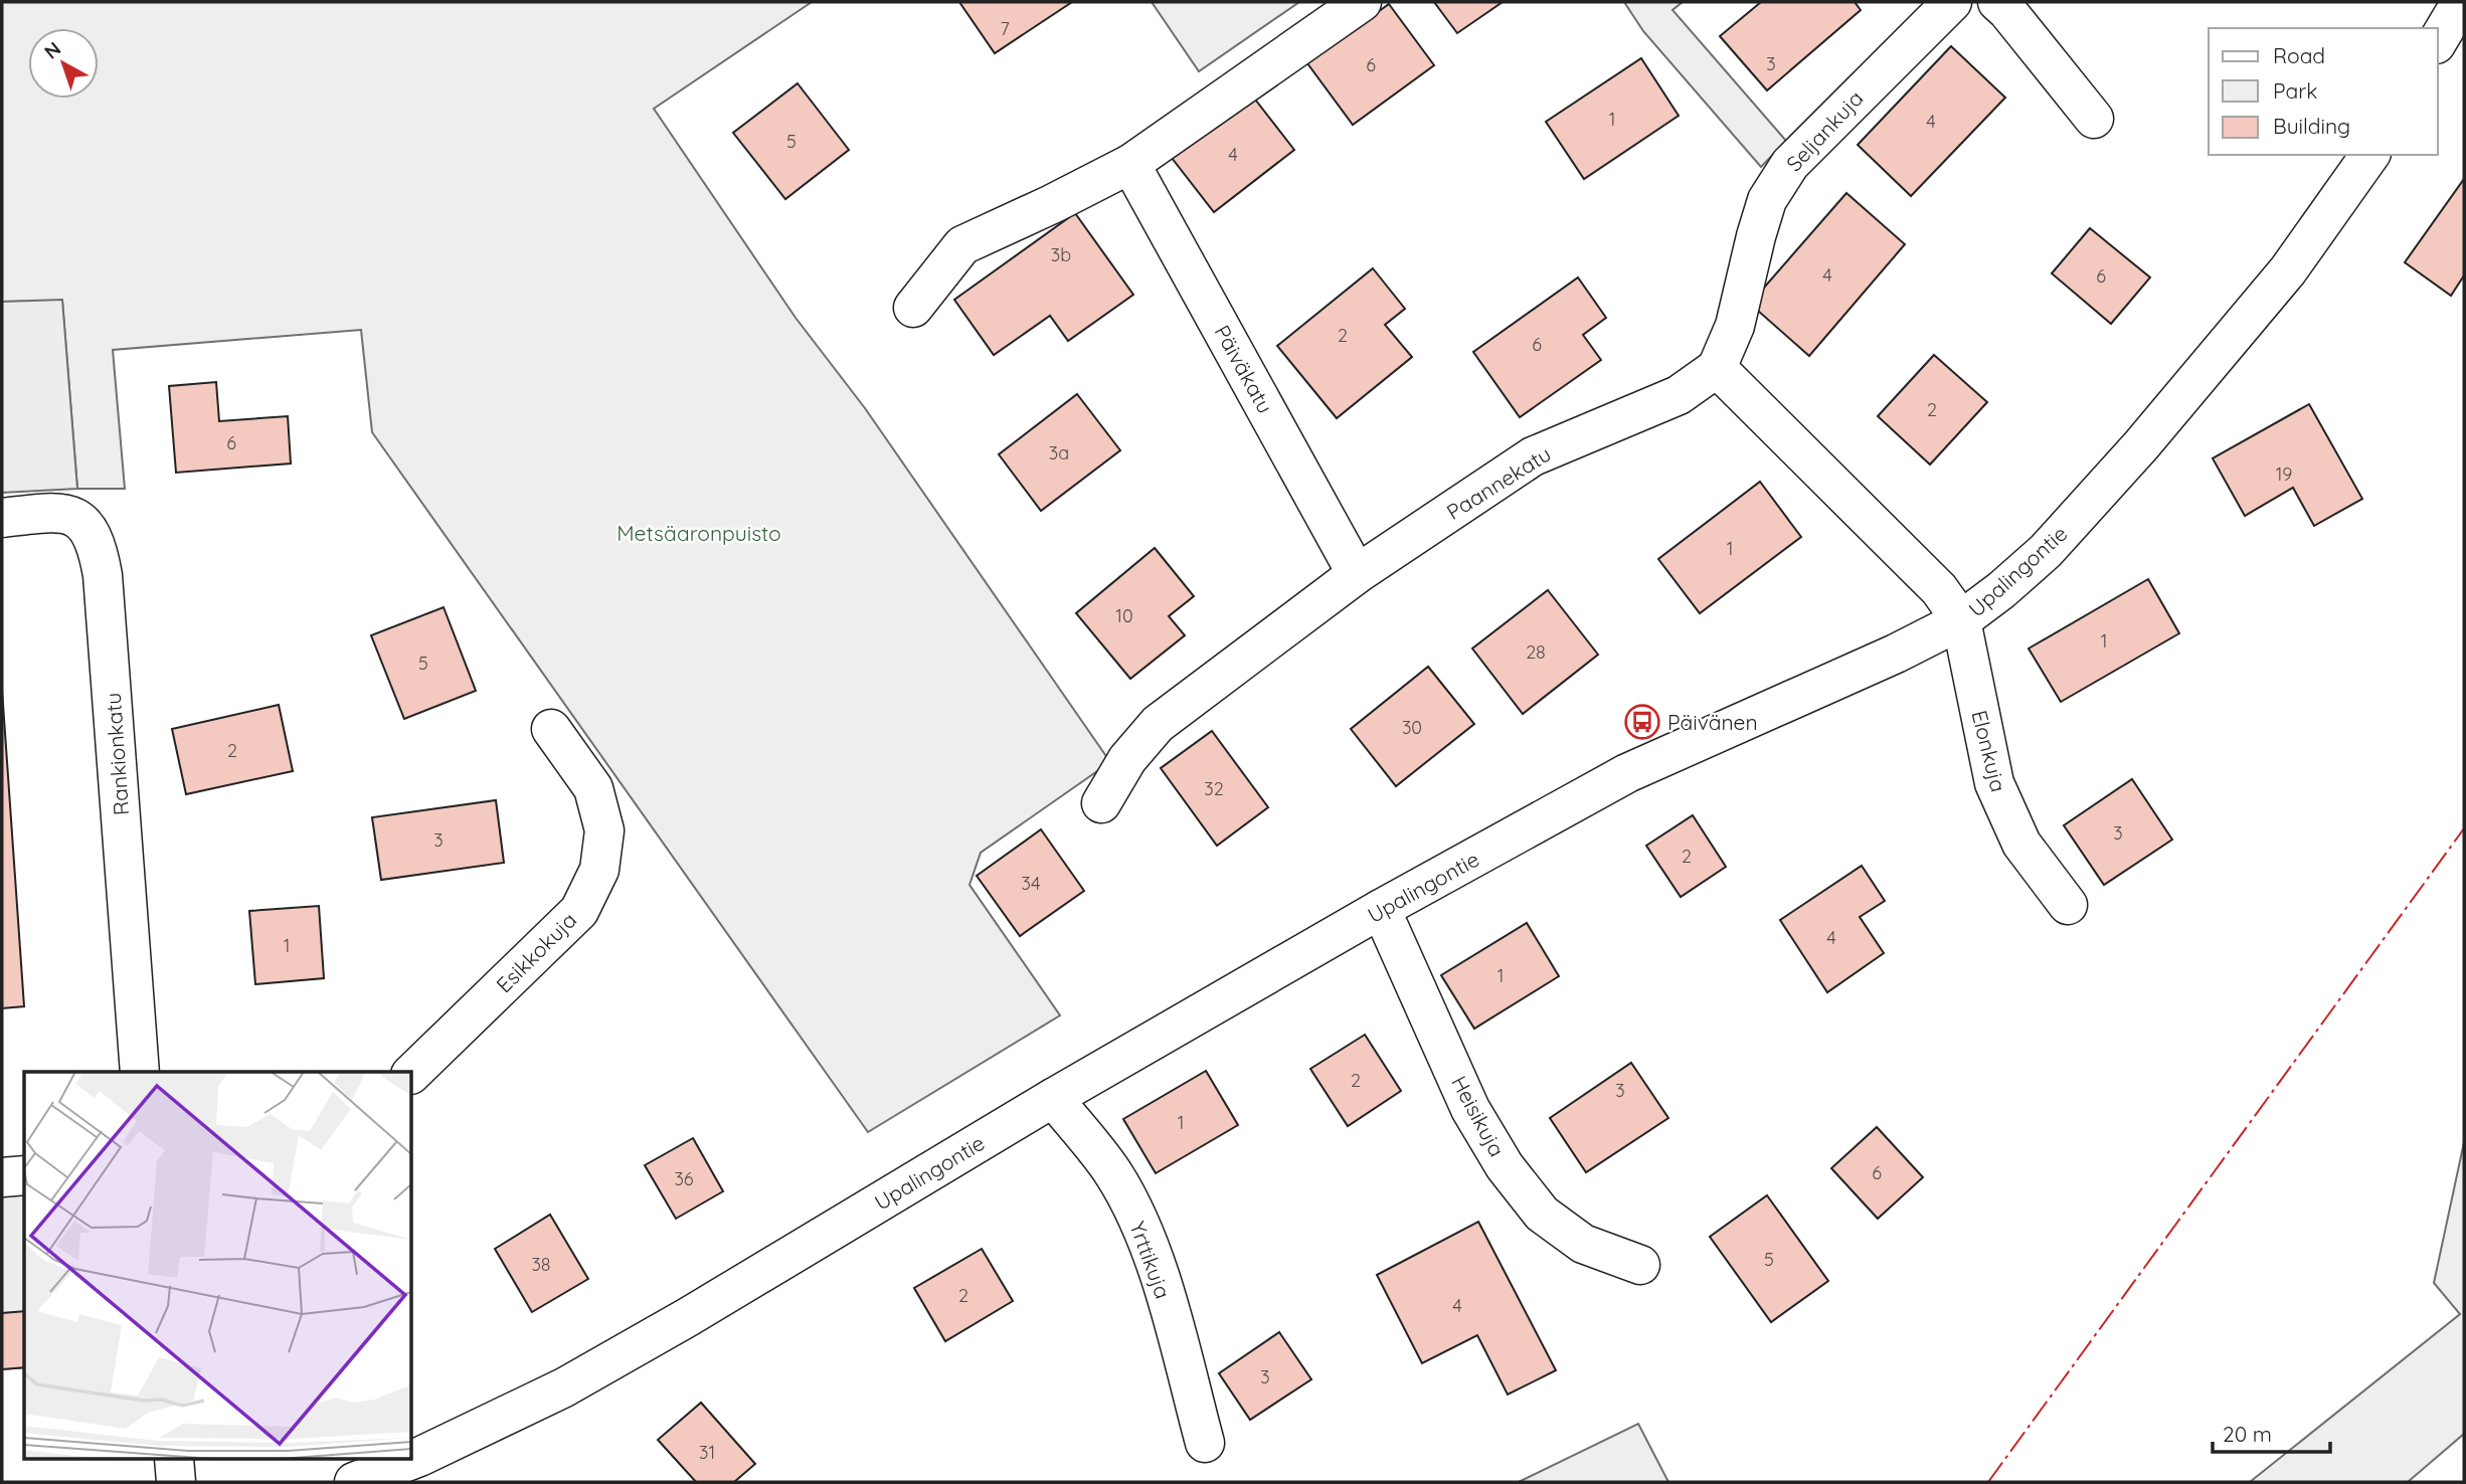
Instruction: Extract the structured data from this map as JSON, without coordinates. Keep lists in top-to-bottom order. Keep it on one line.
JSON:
{"streets":{"street":["Seljankuja","Päiväkatu","Paannekatu","Upalingontie","Elonkuja","Rankionkatu","Esikkokuja","Heisikuja","Yrttikuja"]},"crossings":[["Seljankuja","Paannekatu"],["Päiväkatu","Paannekatu"],["Upalingontie","Elonkuja"],["Upalingontie","Heisikuja"],["Upalingontie","Yrttikuja"]],"parks":["Metsäaronpuisto"],"places":{"bus stop":["Päivänen"]},"house_numbers":["7","3","6","1","4","5","4","3b","4","6","2","6","2","6","3a","19","1","10","1","28","5","30","2","32","3","3","2","34","4","1","1","2","3","1","6","36","5","38","2","4","3","31"],"legend":["Road","Park","Building"],"scale_bar":"20 m","north":"top left"}
